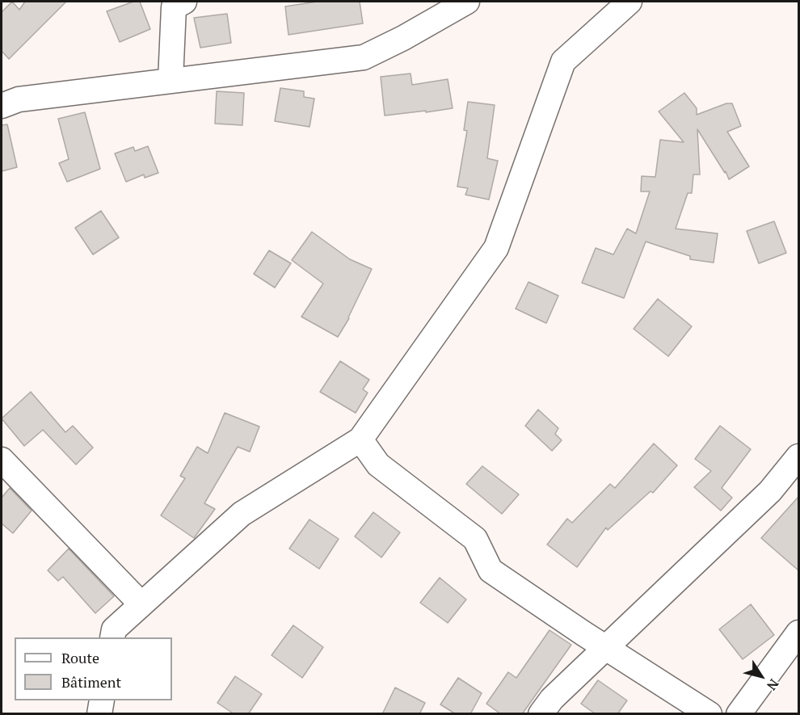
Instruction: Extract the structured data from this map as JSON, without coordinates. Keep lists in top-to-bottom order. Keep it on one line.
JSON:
{"legend":["Route","Bâtiment"],"north":"bottom right"}
